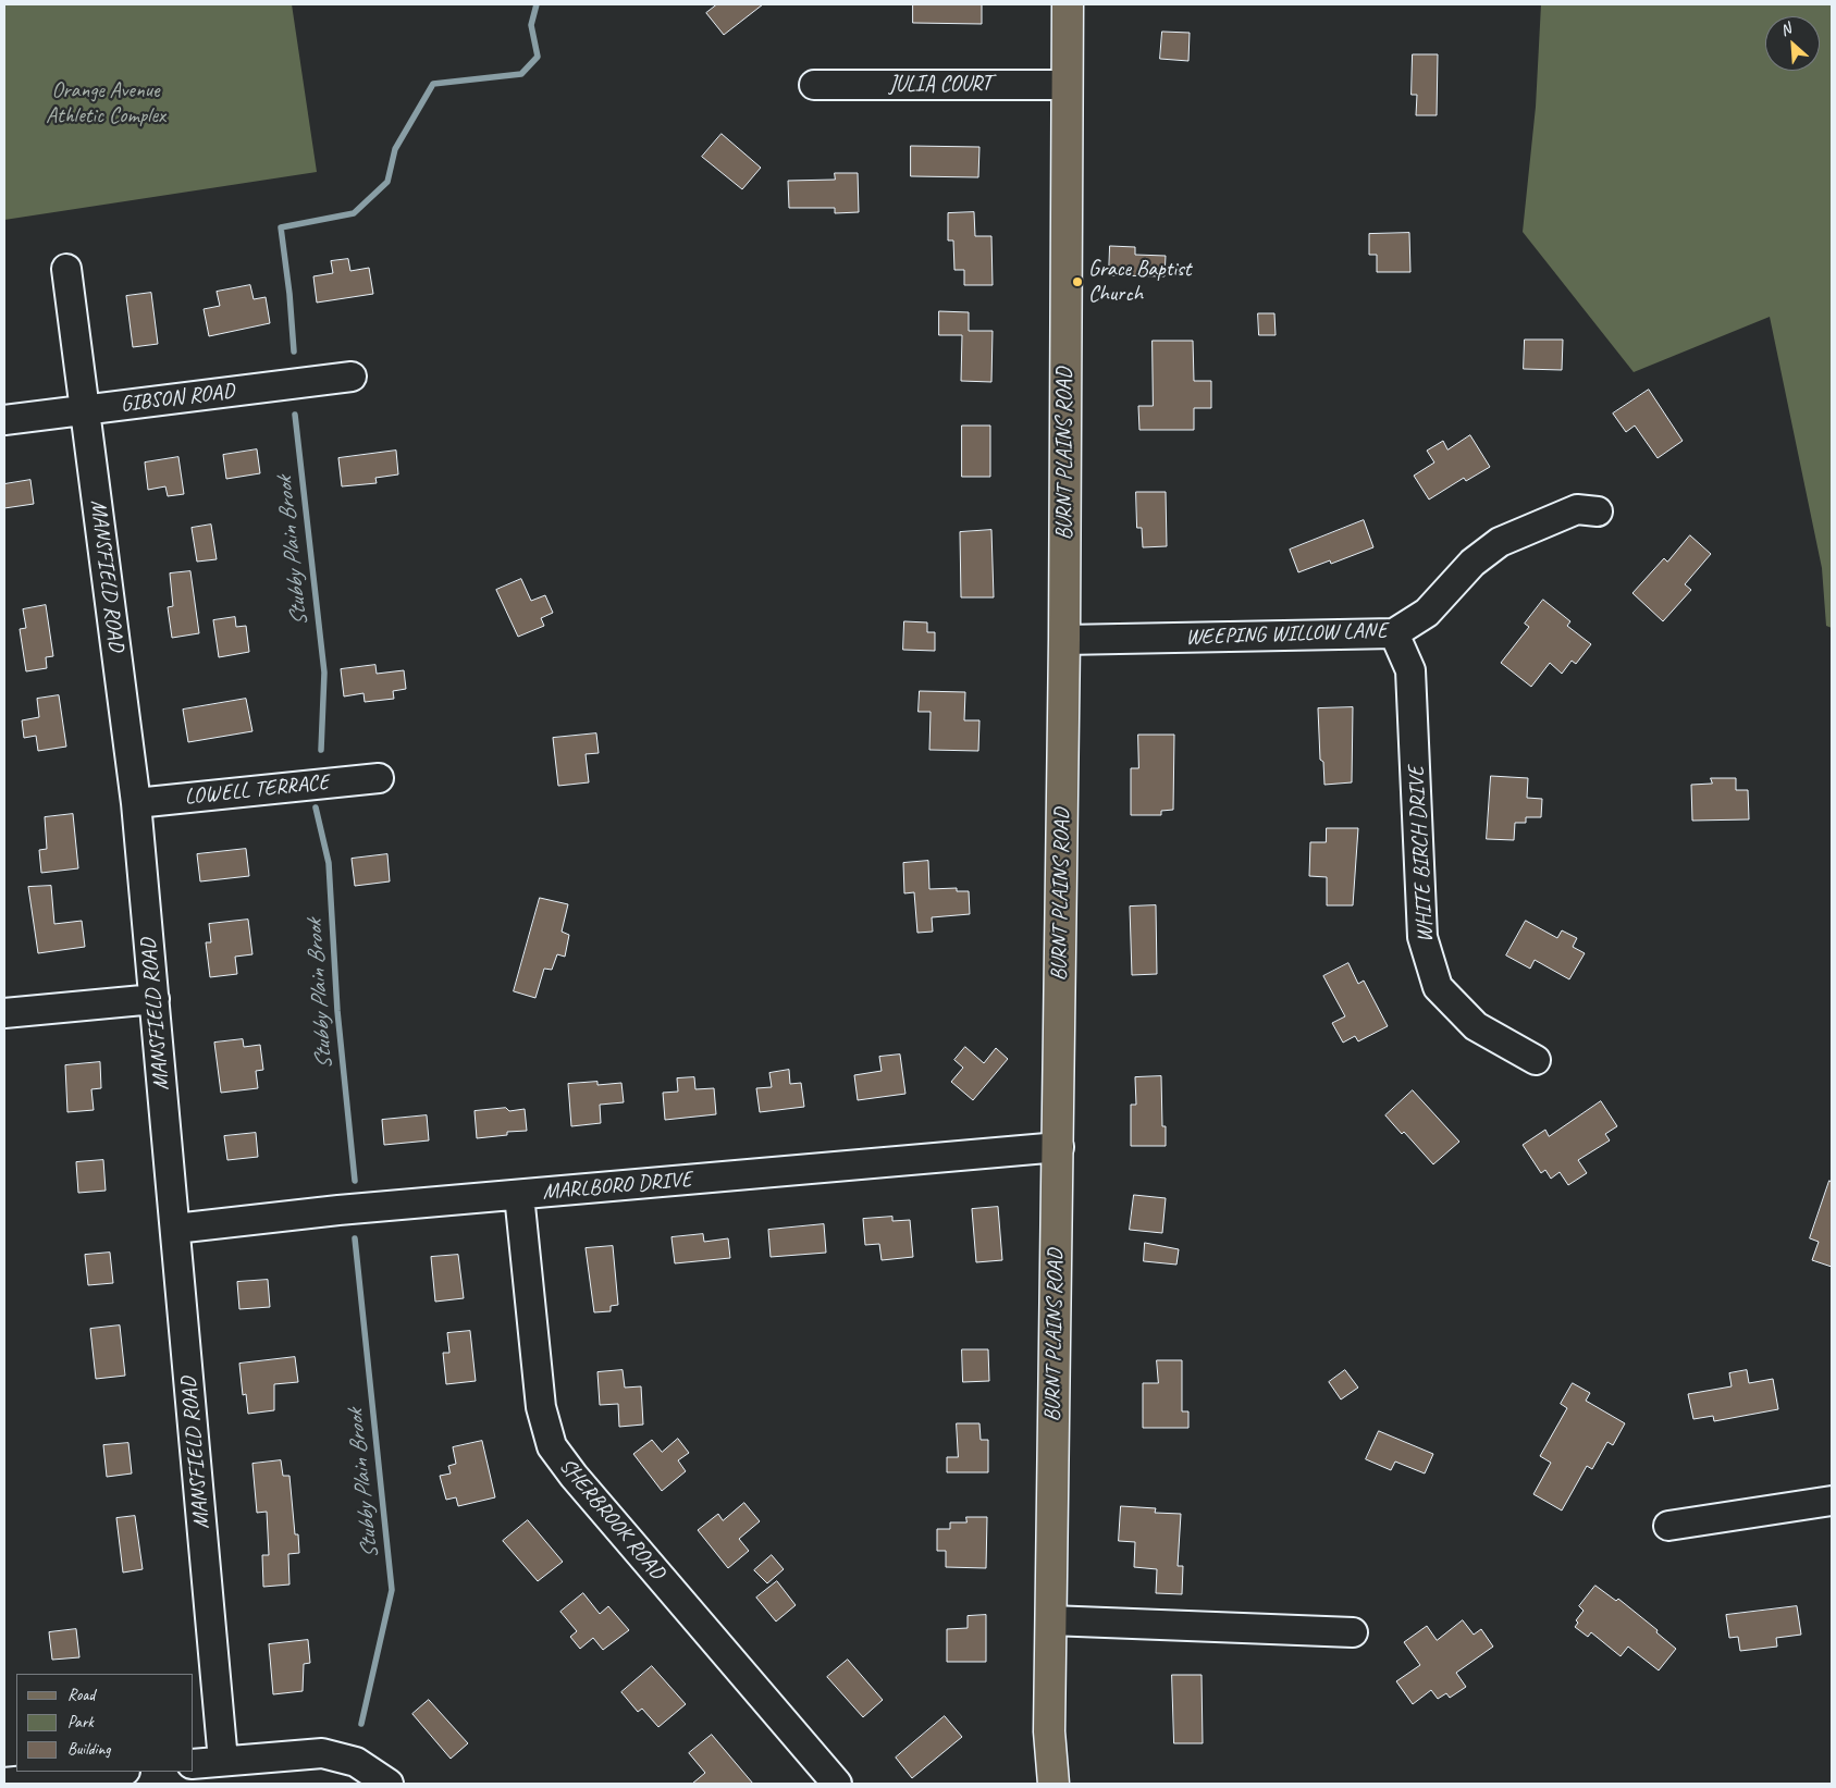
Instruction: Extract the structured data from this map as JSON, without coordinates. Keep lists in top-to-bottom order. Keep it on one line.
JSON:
{"streets":{"main road":["BURNT PLAINS ROAD"],"street":["JULIA COURT","GIBSON ROAD","MANSFIELD ROAD","WEEPING WILLOW LANE","LOWELL TERRACE","WHITE BIRCH DRIVE","MARLBORO DRIVE","SHERBROOK ROAD"]},"crossings":[["JULIA COURT","BURNT PLAINS ROAD"],["GIBSON ROAD","MANSFIELD ROAD"],["BURNT PLAINS ROAD","WEEPING WILLOW LANE"],["BURNT PLAINS ROAD","MARLBORO DRIVE"],["MANSFIELD ROAD","LOWELL TERRACE"],["MANSFIELD ROAD","MARLBORO DRIVE"],["WEEPING WILLOW LANE","WHITE BIRCH DRIVE"],["MARLBORO DRIVE","SHERBROOK ROAD"]],"water":["Stubby Plain Brook"],"parks":["Orange Avenue Athletic Complex"],"places":["Grace Baptist Church"],"legend":["Road","Park","Building"],"north":"top left"}
